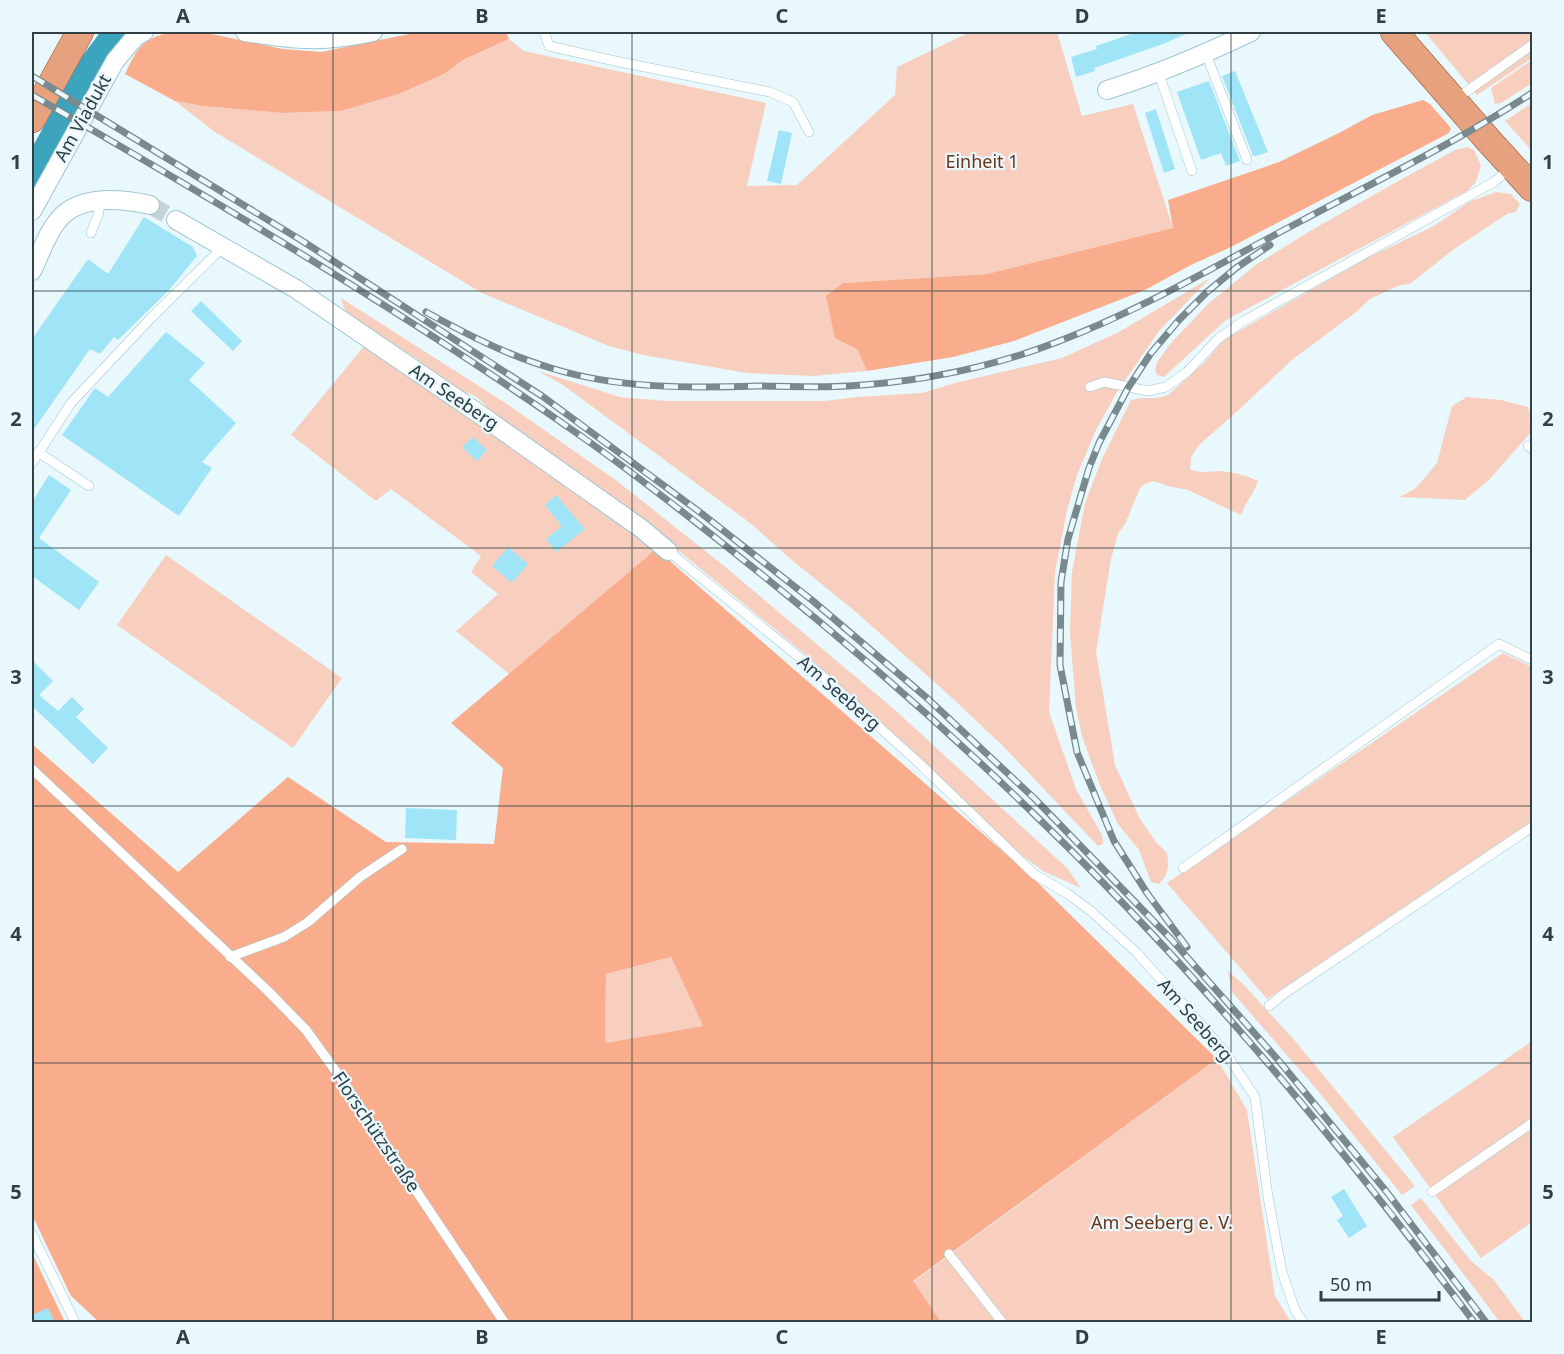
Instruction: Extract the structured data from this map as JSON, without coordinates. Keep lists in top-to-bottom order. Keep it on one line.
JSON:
{"streets":{"street":["Am Viadukt","Am Seeberg"],"lane":["Florschützstraße"]},"parks":["Einheit 1","Am Seeberg e. V."],"scale_bar":"50 m","grid":{"columns":["A","B","C","D","E"],"rows":["1","2","3","4","5"]}}
